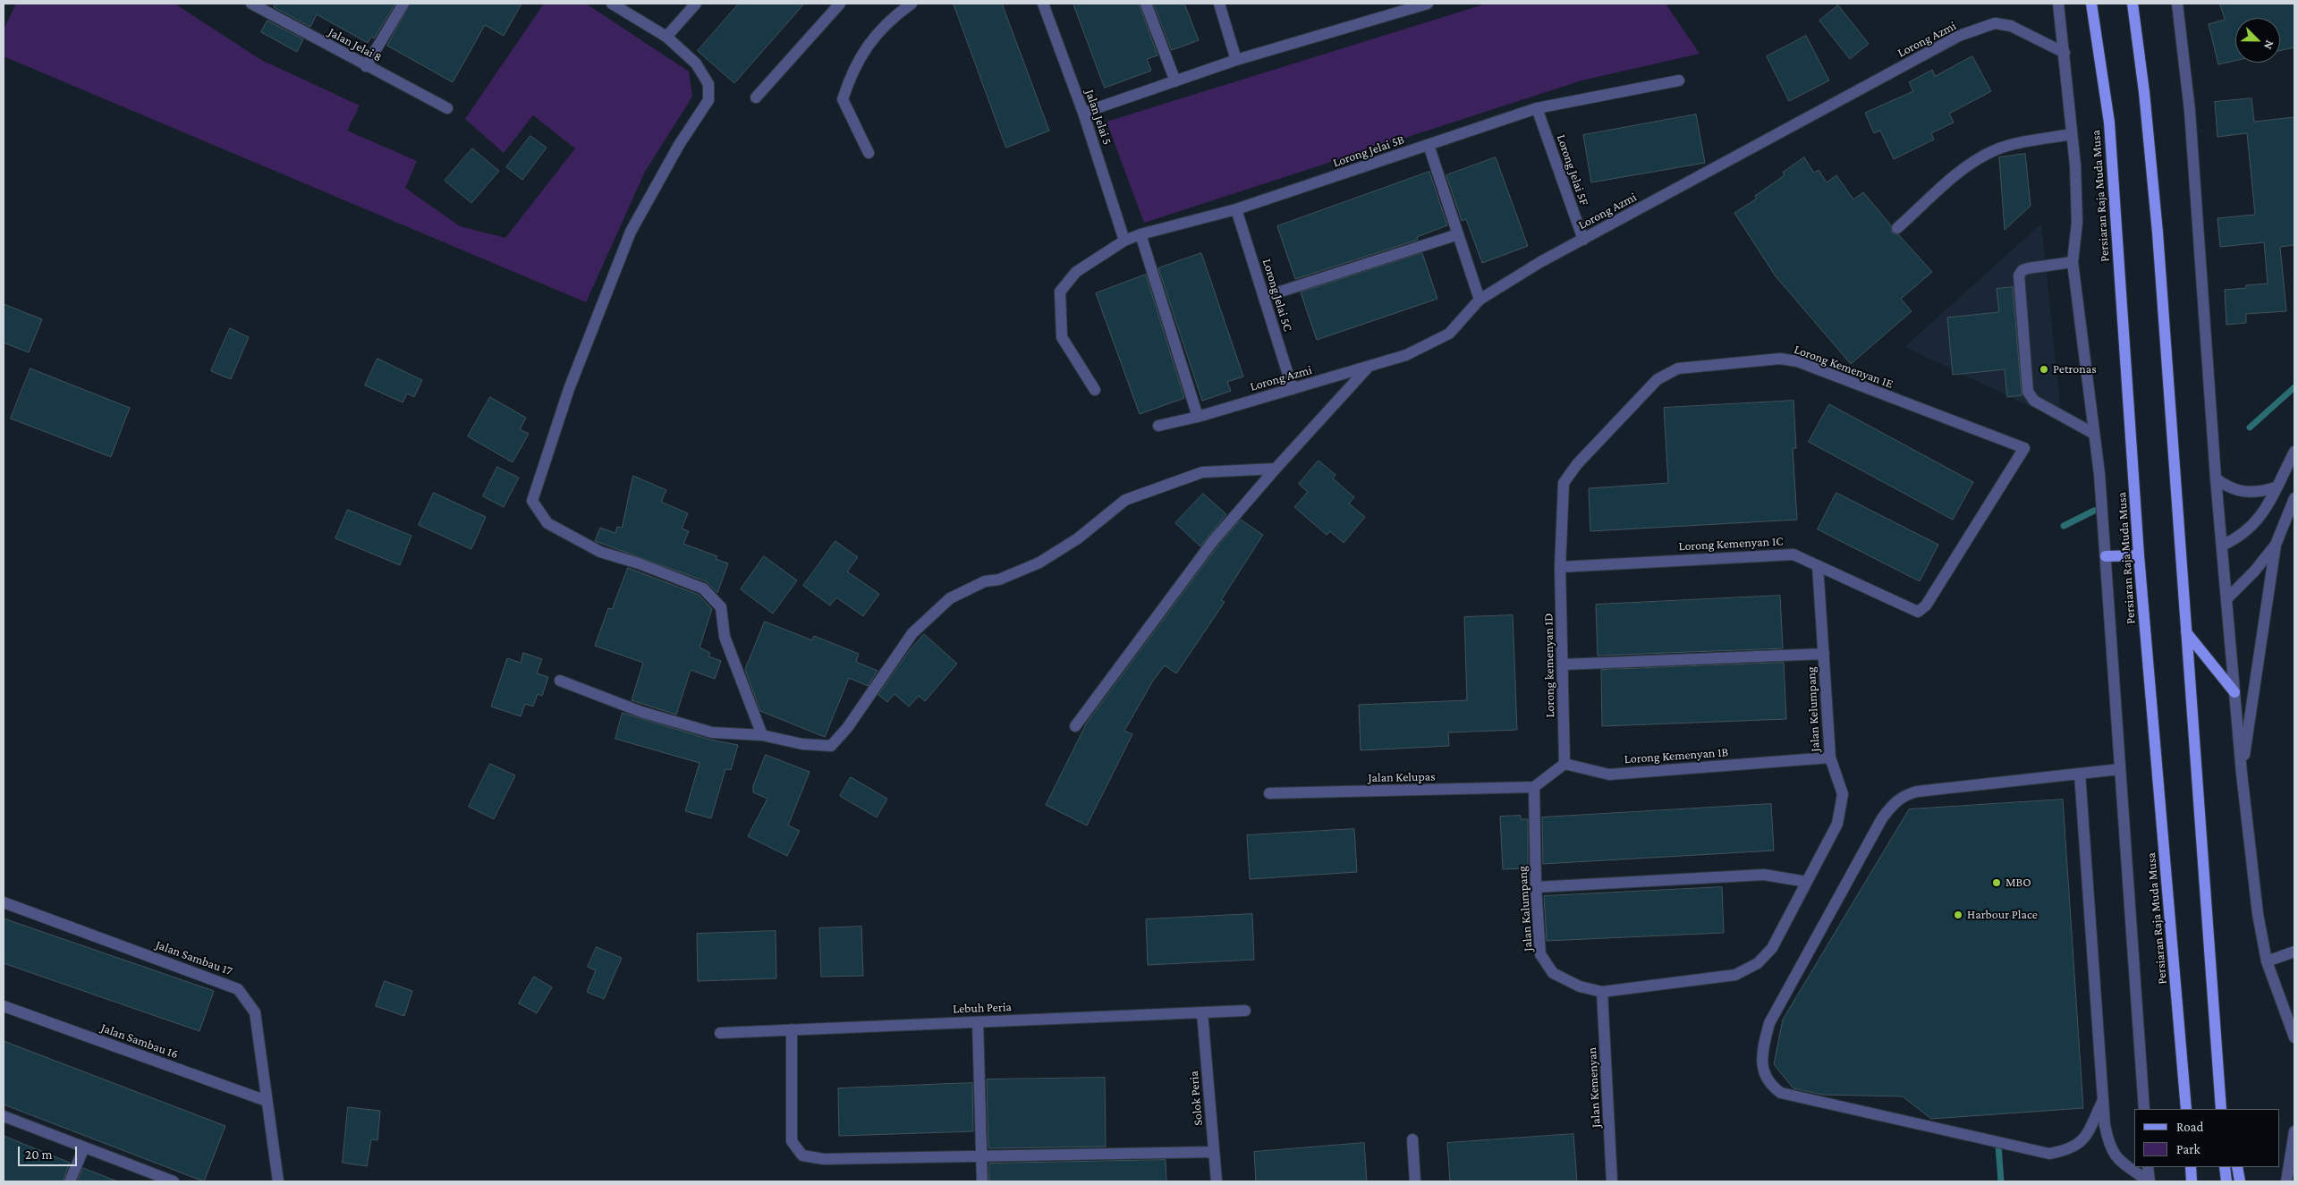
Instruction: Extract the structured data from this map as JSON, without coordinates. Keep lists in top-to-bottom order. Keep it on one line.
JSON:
{"streets":{"main road":["Persiaran Raja Muda Musa"],"street":["Lorong Azmi","Jalan Jelai 8","Jalan Jelai 5","Lorong Jelai 5B","Lorong Jelai 5F","Lorong Jelai 5C","Lorong Kemenyan 1E","Lorong Kemenyan 1C","Lorong kemenyan 1D","Jalan Kelumpang","Lorong Kemenyan 1B","Jalan Kelupas","Jalan Kalumpang","Jalan Sambau 17","Lebuh Peria","Jalan Sambau 16","Jalan Kemenyan","Solok Peria"]},"crossings":[["Lorong Azmi","Lorong Jelai 5F"],["Lorong Azmi","Lorong Jelai 5C"],["Jalan Jelai 5","Lorong Jelai 5B"],["Lorong Jelai 5B","Lorong Jelai 5F"],["Lorong Jelai 5B","Lorong Jelai 5C"],["Lorong Kemenyan 1E","Lorong Kemenyan 1C"],["Lorong Kemenyan 1E","Lorong kemenyan 1D"],["Lorong Kemenyan 1C","Lorong kemenyan 1D"],["Lorong Kemenyan 1C","Jalan Kelumpang"],["Lorong kemenyan 1D","Lorong Kemenyan 1B"],["Jalan Kelumpang","Lorong Kemenyan 1B"],["Jalan Kelumpang","Jalan Kalumpang"],["Jalan Kelupas","Jalan Kalumpang"],["Jalan Kalumpang","Jalan Kemenyan"],["Jalan Sambau 17","Jalan Sambau 16"],["Lebuh Peria","Solok Peria"]],"places":["Petronas","MBO","Harbour Place"],"legend":["Road","Park"],"scale_bar":"20 m","north":"bottom right"}
